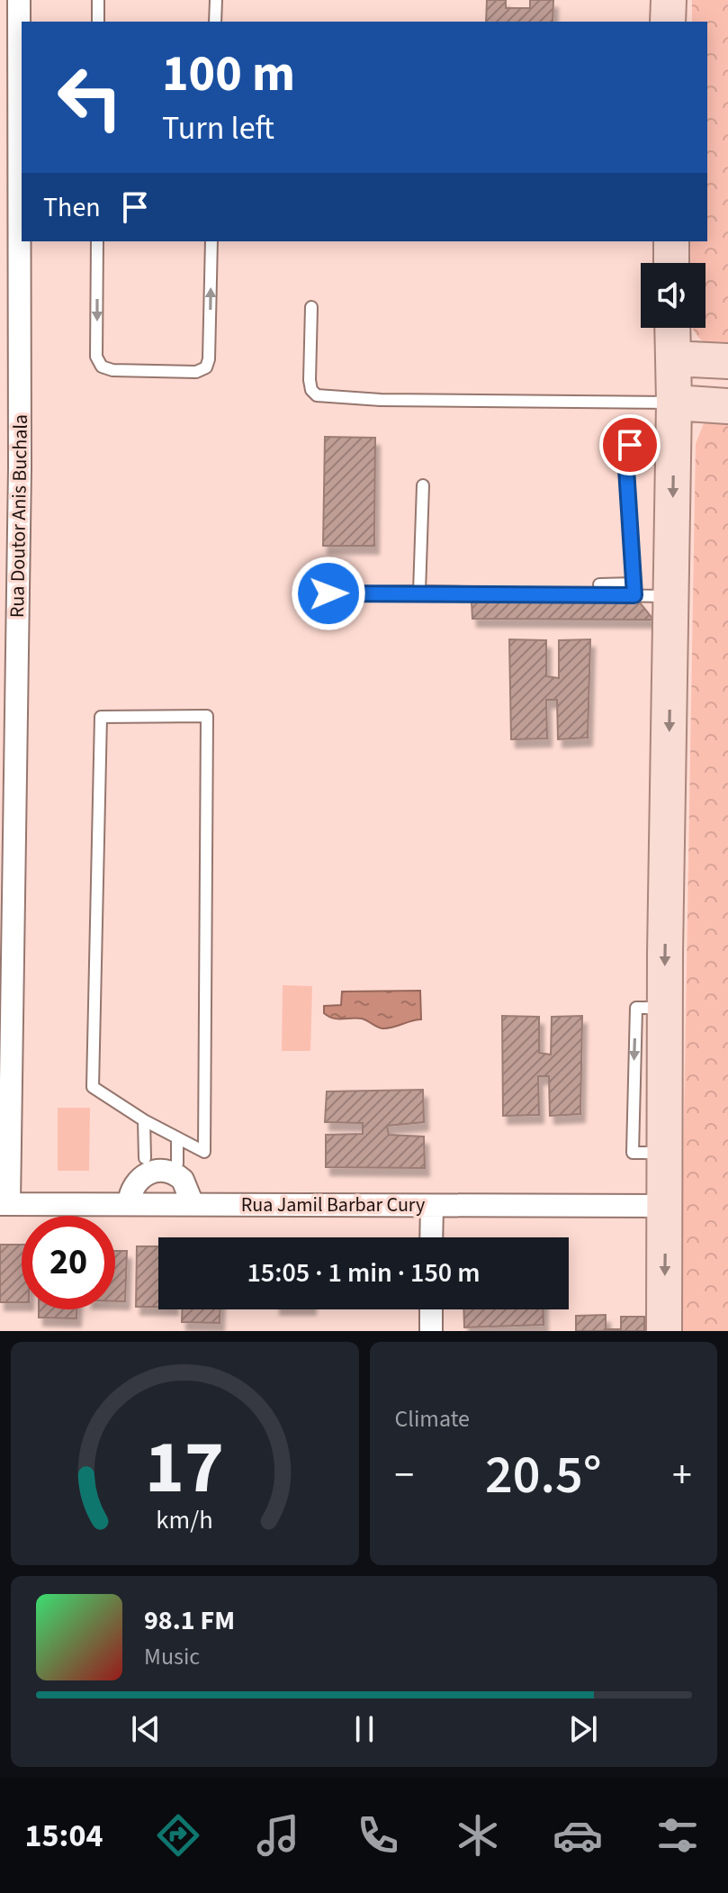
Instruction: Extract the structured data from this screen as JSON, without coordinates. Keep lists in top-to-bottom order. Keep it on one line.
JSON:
{"streets":{"street":["Rua Doutor Anis Buchala","Rua Jamil Barbar Cury"]},"crossings":[["Rua Doutor Anis Buchala","Rua Jamil Barbar Cury"]],"page":{"turn":["100 m","Turn left"],"then":"Then","limit":"20","trip":"15:05 · 1 min · 150 m","tile":"Climate","heat":["−","20.5°","+"],"song":["98.1 FM","Music"],"tabs":"15:04","gauge":["17","km/h"]}}
